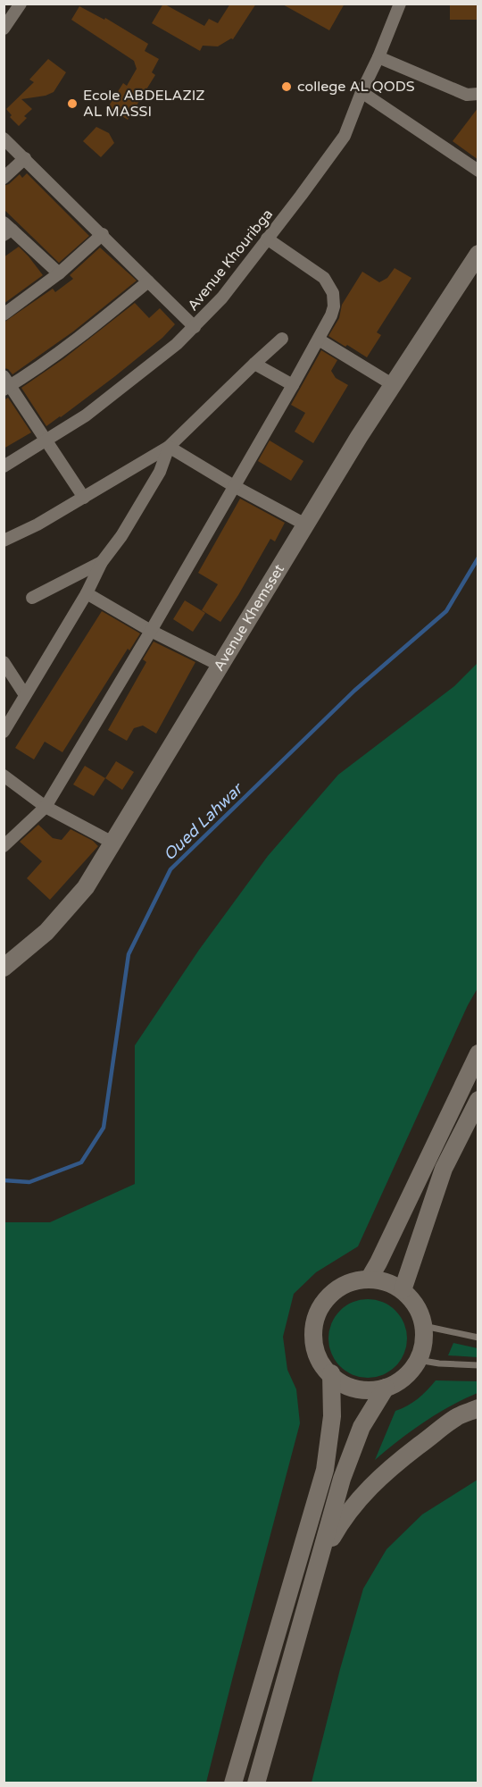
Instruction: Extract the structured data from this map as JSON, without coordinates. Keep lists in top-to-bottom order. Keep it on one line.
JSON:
{"streets":{"street":["Avenue Khouribga","Avenue Khemsset"]},"water":["Oued Lahwar"],"places":["college AL QODS","Ecole ABDELAZIZ AL MASSI"]}
